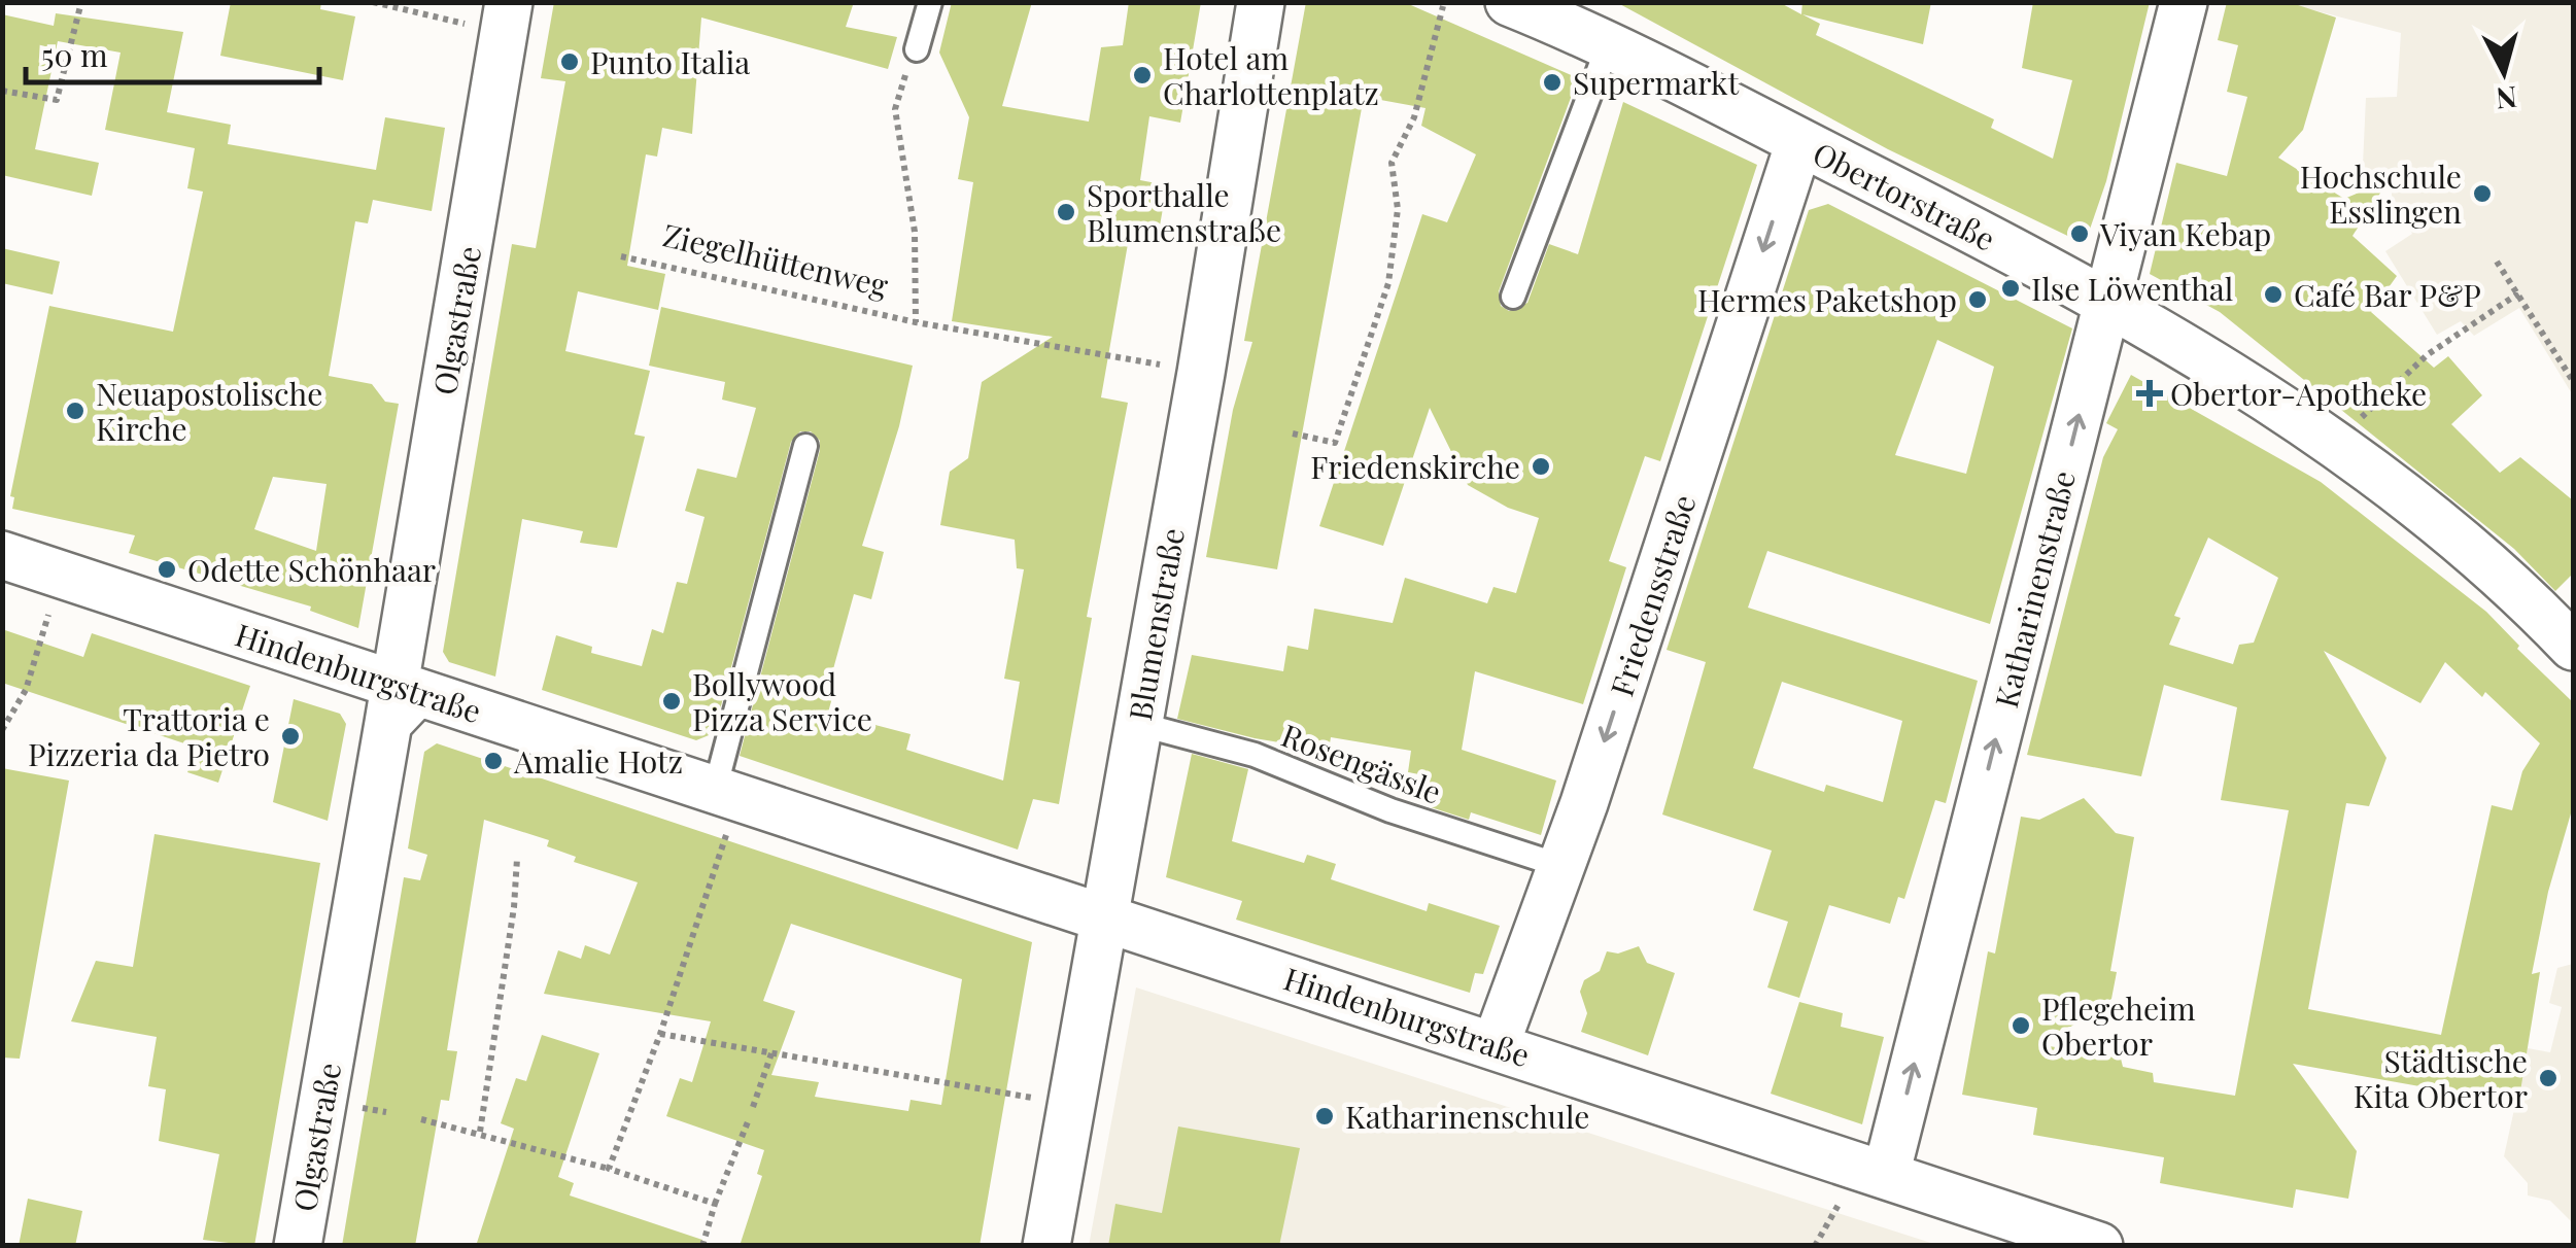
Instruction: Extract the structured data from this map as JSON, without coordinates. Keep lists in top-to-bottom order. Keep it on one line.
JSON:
{"streets":{"street":["Obertorstraße","Olgastraße","Katharinenstraße","Friedensstraße","Blumenstraße","Hindenburgstraße"],"lane":["Rosengässle"],"path":["Ziegelhüttenweg"]},"crossings":[["Obertorstraße","Katharinenstraße"],["Obertorstraße","Friedensstraße"],["Ziegelhüttenweg","Blumenstraße"],["Olgastraße","Hindenburgstraße"],["Katharinenstraße","Hindenburgstraße"],["Friedensstraße","Hindenburgstraße"],["Friedensstraße","Rosengässle"],["Blumenstraße","Hindenburgstraße"],["Blumenstraße","Rosengässle"]],"one_way":["Katharinenstraße","Friedensstraße"],"places":{"other":["Punto Italia","Hotel am Charlottenplatz","Supermarkt","Hochschule Esslingen","Sporthalle Blumenstraße","Viyan Kebap","Ilse Löwenthal","Café Bar P&P","Hermes Paketshop","Neuapostolische Kirche","Friedenskirche","Odette Schönhaar","Bollywood Pizza Service","Trattoria e Pizzeria da Pietro","Amalie Hotz","Pflegeheim Obertor","Städtische Kita Obertor","Katharinenschule"],"health":["Obertor-Apotheke"]},"scale_bar":"50 m","north":"bottom"}
